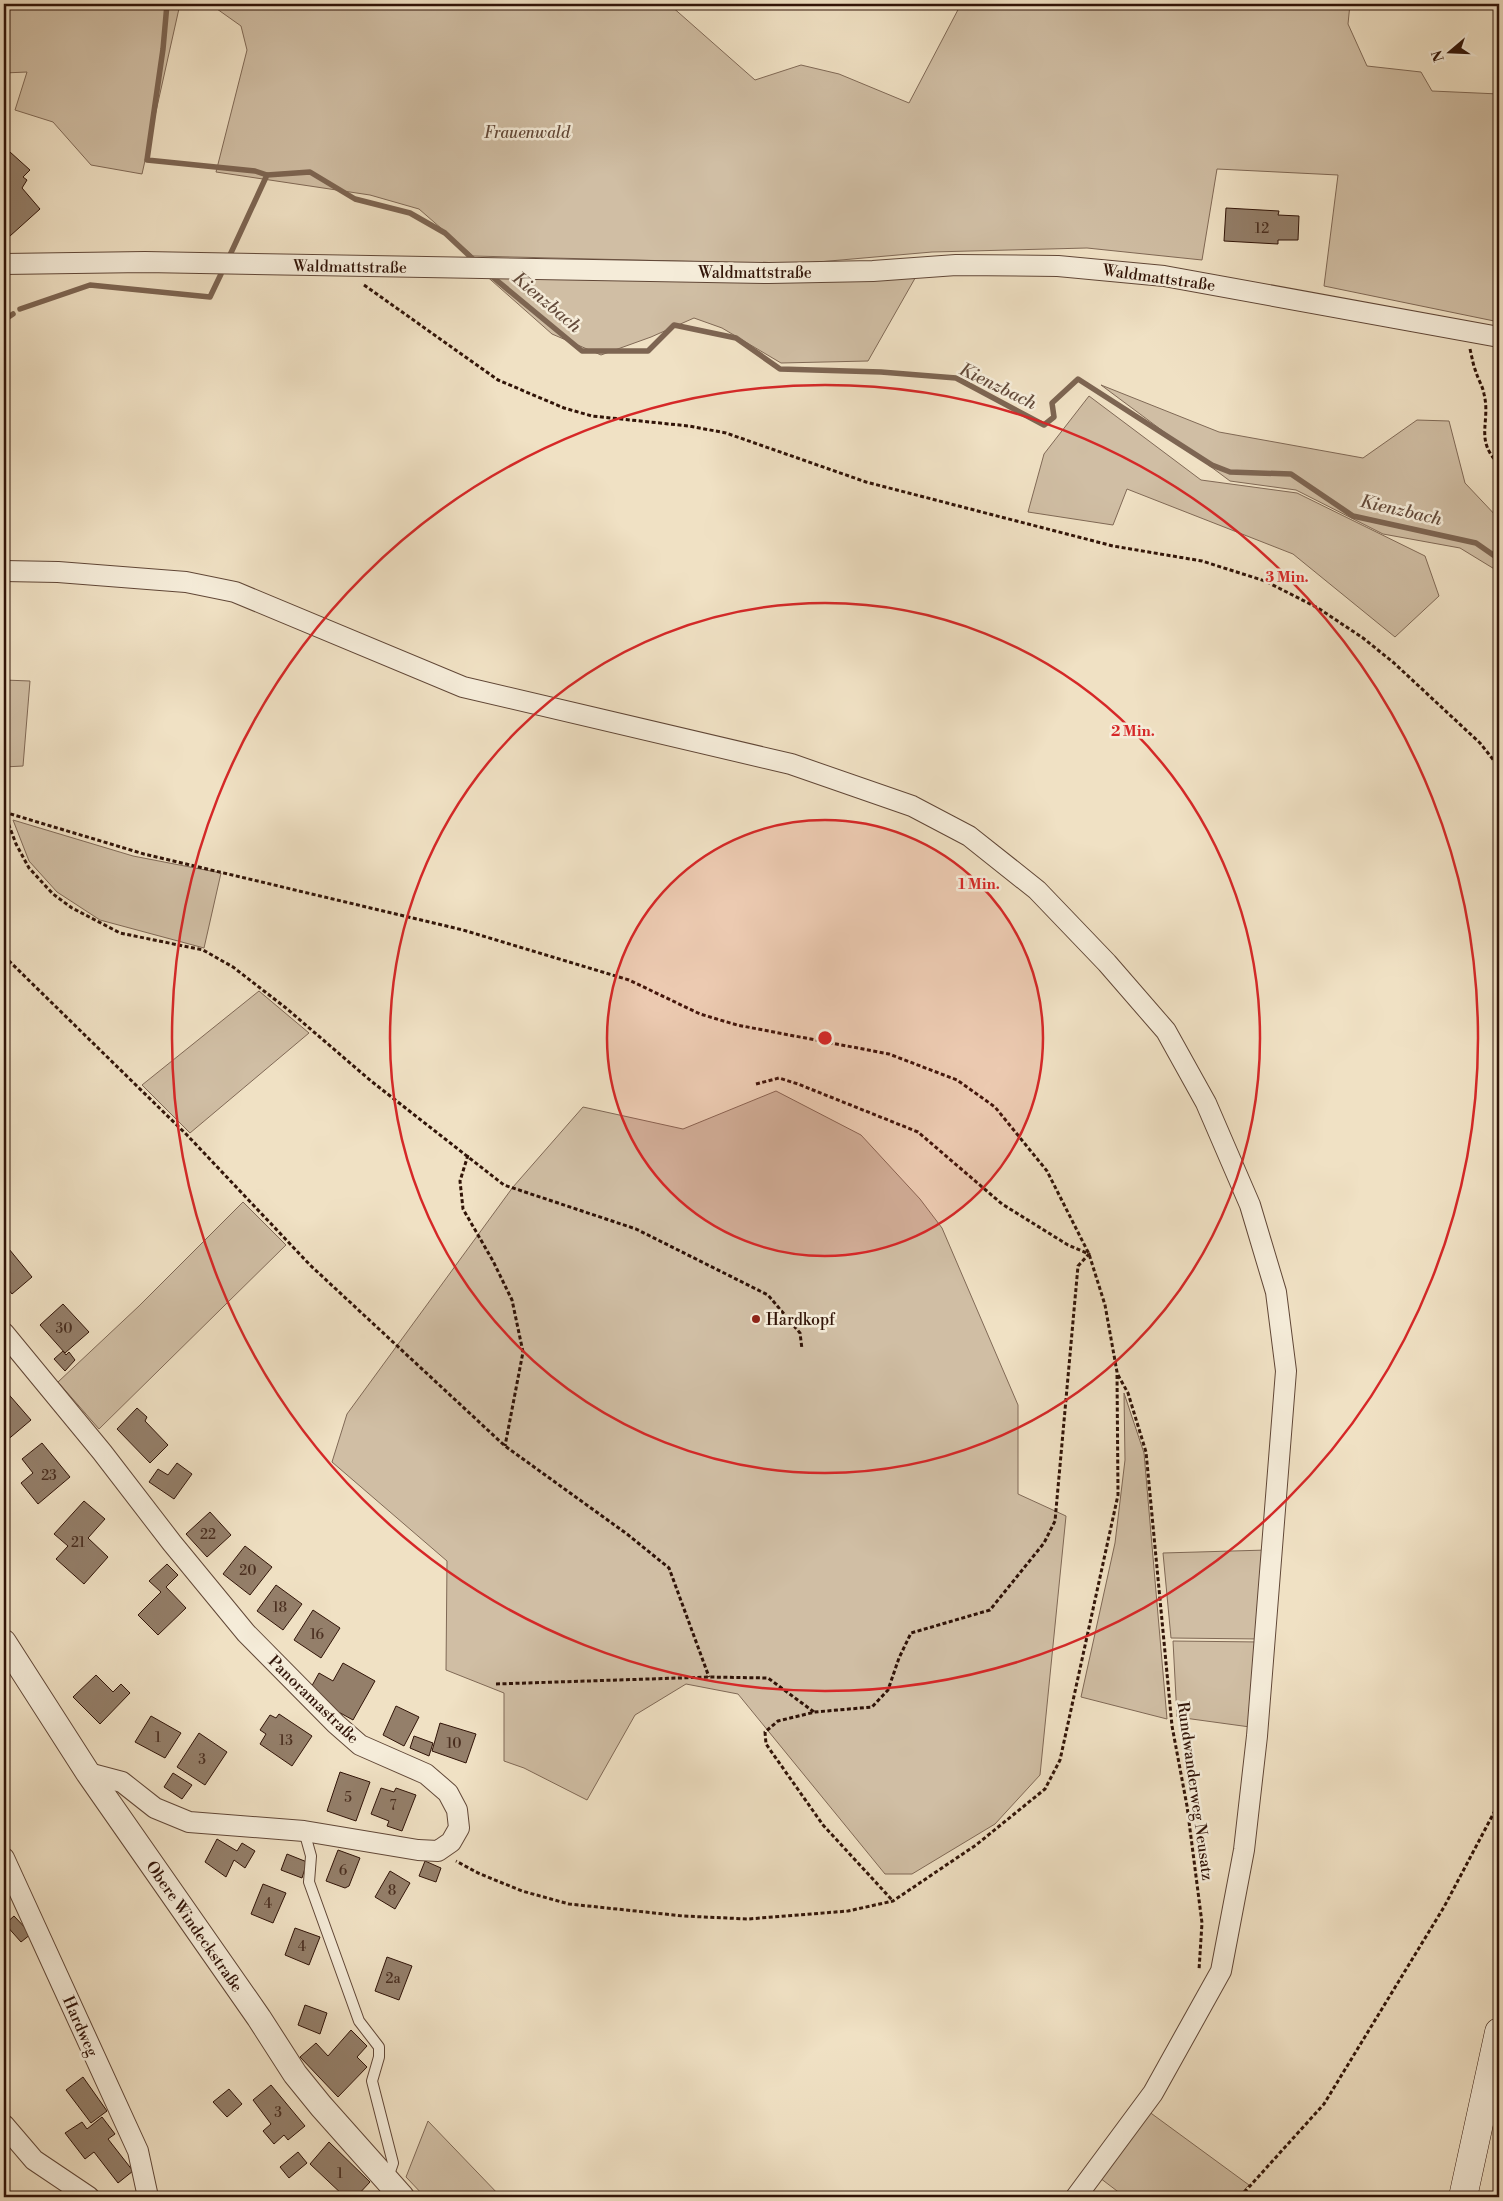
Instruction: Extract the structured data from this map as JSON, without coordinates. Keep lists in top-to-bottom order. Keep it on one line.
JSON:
{"streets":{"street":["Waldmattstraße","Panoramastraße","Obere Windeckstraße","Hardweg"],"path":["Rundwanderweg Neusatz"]},"crossings":[["Panoramastraße","Obere Windeckstraße"]],"water":["Kienzbach"],"parks":["Frauenwald"],"places":["Hardkopf"],"house_numbers":["12","30","23","22","21","20","18","16","1","13","10","3","5","7","6","8","4","4","2a","3","1"],"north":"left","rings":["3 Min.","2 Min.","1 Min."]}
